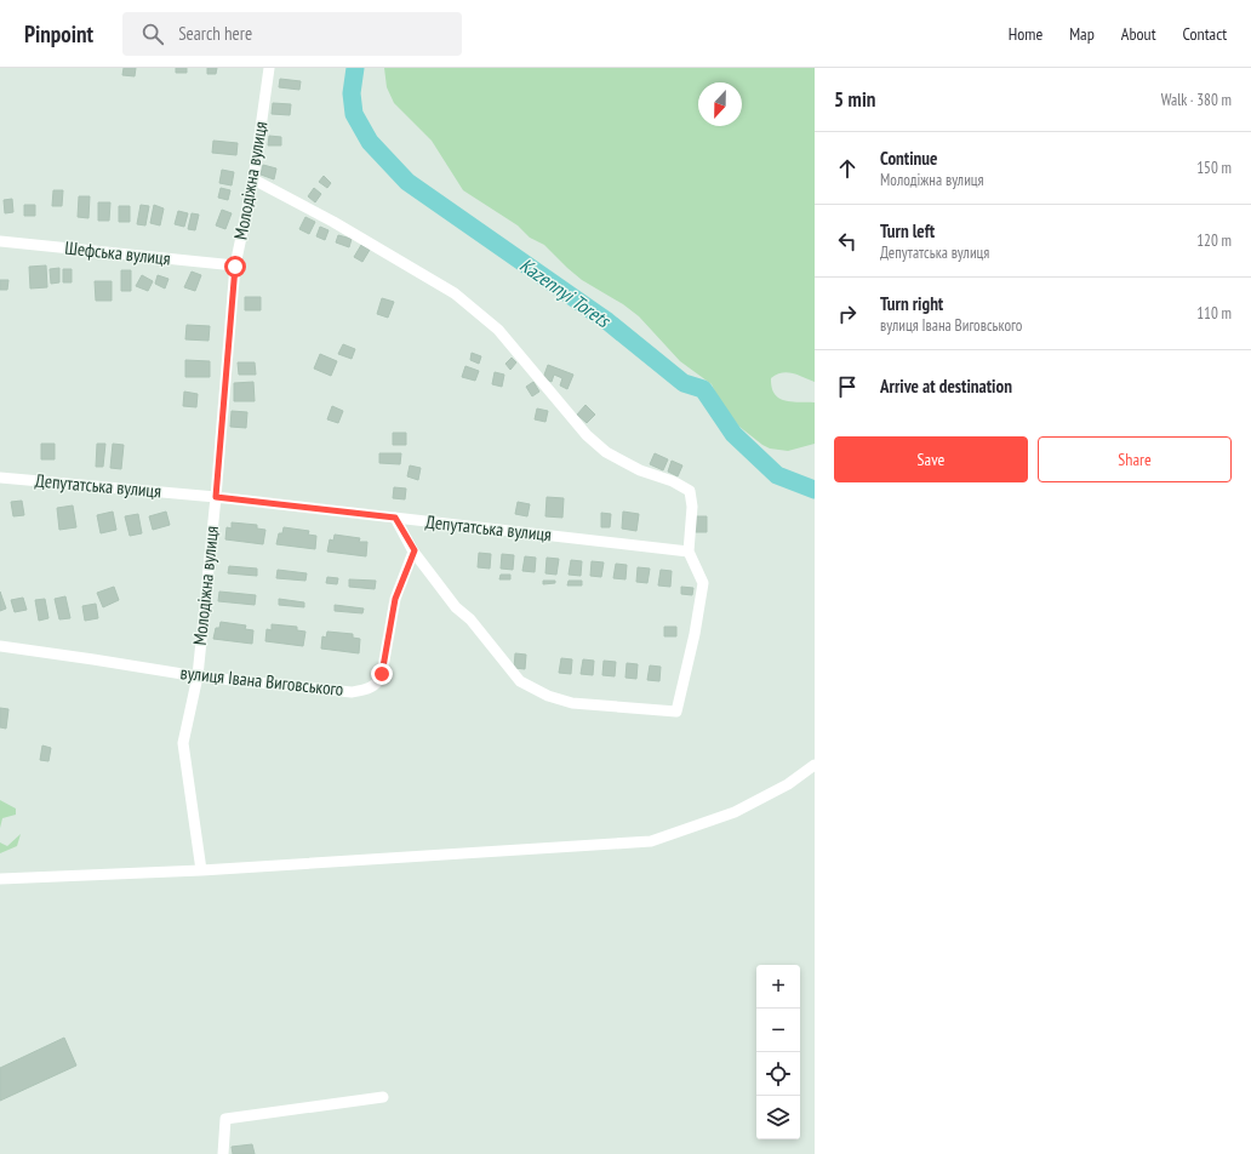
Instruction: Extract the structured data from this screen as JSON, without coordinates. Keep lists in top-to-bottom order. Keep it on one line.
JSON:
{"streets":{"street":["Молодіжна вулиця","Шефська вулиця","Депутатська вулиця","вулиця Івана Виговського"]},"crossings":[["Молодіжна вулиця","Шефська вулиця"],["Молодіжна вулиця","Депутатська вулиця"],["Молодіжна вулиця","вулиця Івана Виговського"]],"water":["Kazennyi Torets"],"north":"bottom","page":{"header":"Pinpoint","search":"Search here","nav":["Home","Map","About","Contact"],"heading":["5 min","Walk · 380 m"],"list":[["Continue","Молодіжна вулиця","150 m"],["Turn left","Депутатська вулиця","120 m"],["Turn right","вулиця Івана Виговського","110 m"],"Arrive at destination"],"buttons":["Save","Share"],"map_buttons":["+","−"]}}
